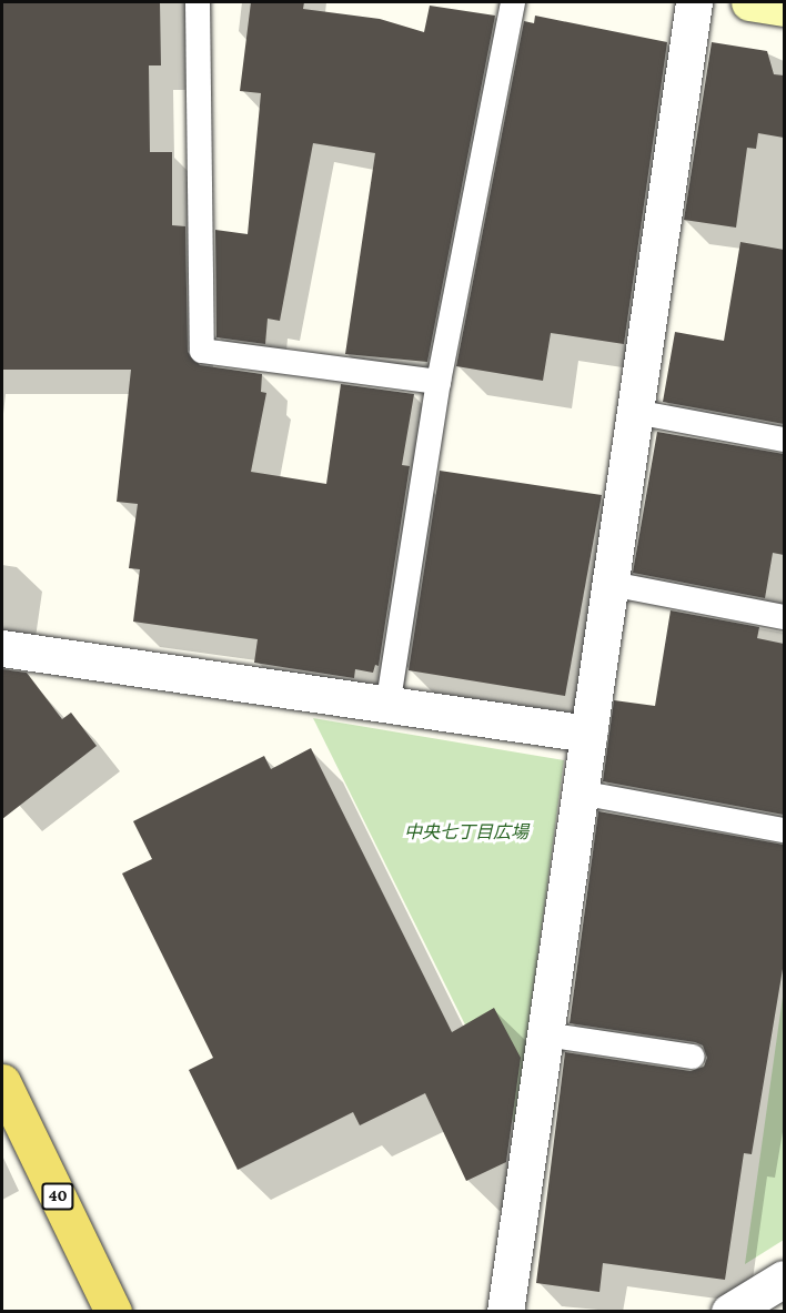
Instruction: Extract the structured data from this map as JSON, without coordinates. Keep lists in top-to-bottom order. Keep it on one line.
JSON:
{"streets":{"main road":["40"]},"parks":["中央七丁目広場"]}
